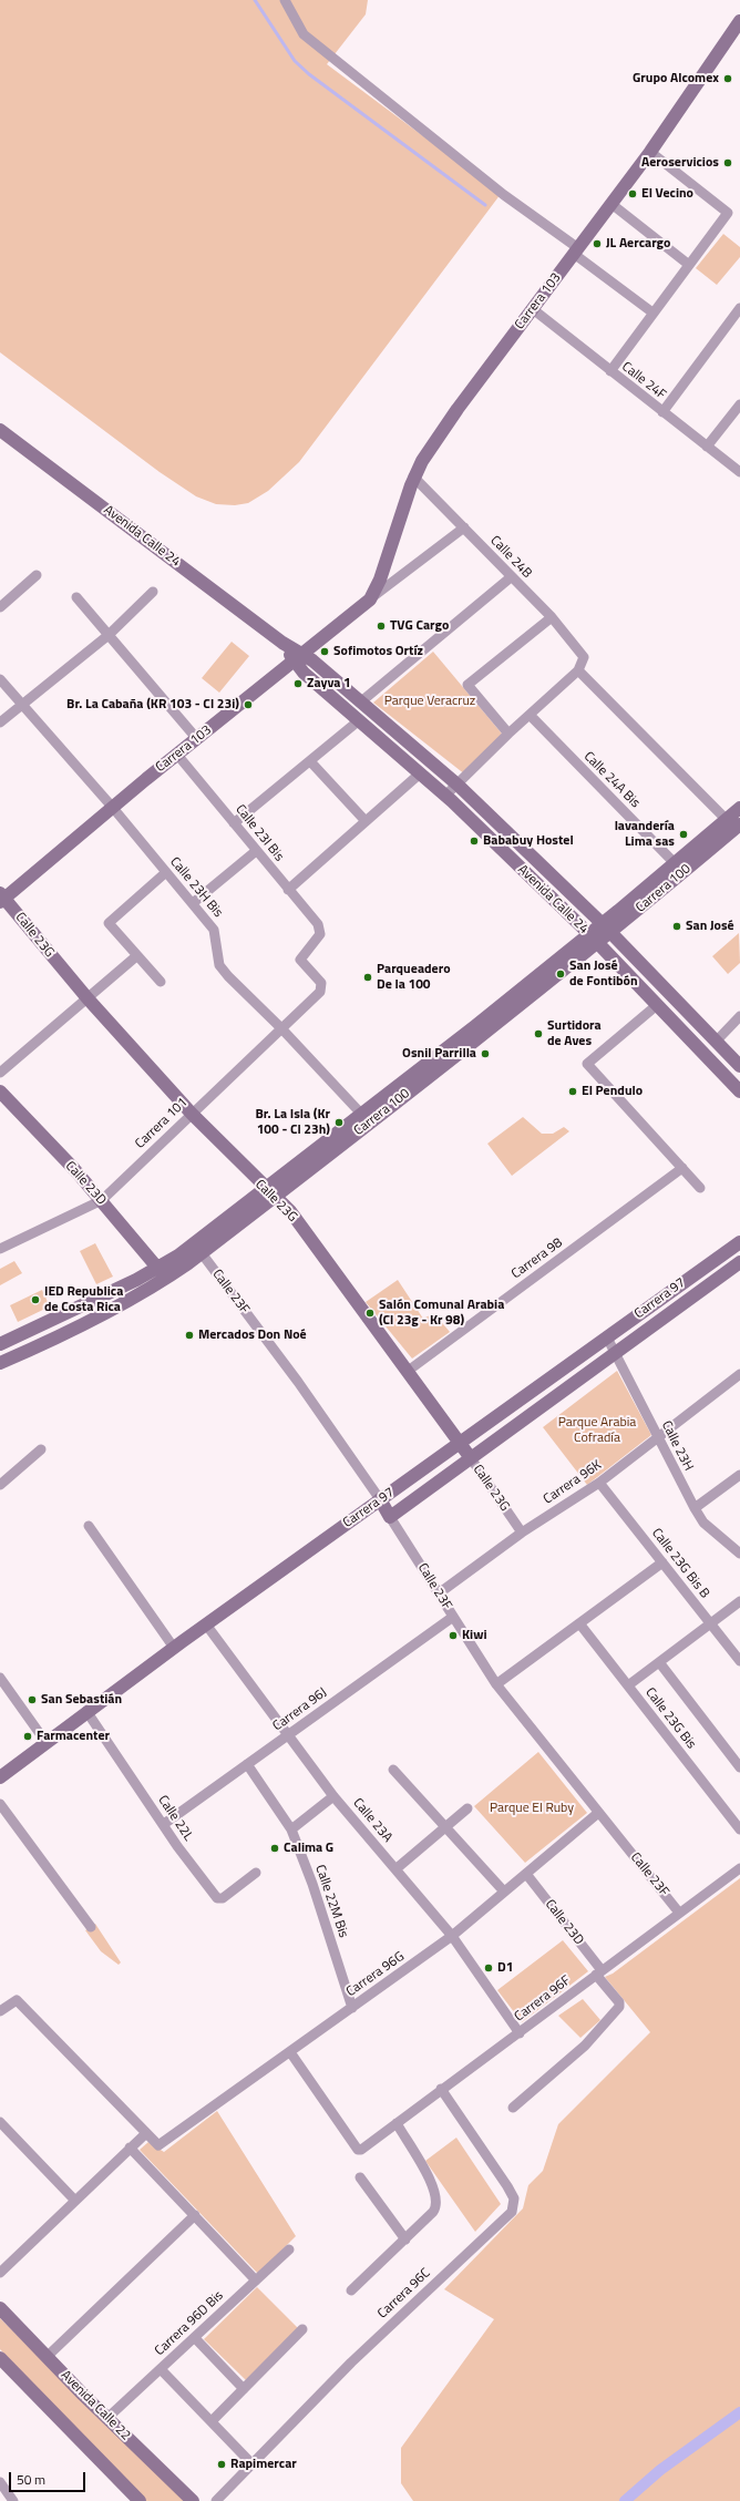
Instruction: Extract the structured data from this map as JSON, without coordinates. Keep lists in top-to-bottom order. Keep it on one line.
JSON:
{"streets":{"main road":["Carrera 103","Avenida Calle 24","Carrera 100","Calle 23G","Calle 23D","Calle 23F","Carrera 97","Avenida Calle 22"],"street":["Calle 24F","Calle 24B","Calle 24A Bis","Calle 23I Bis","Calle 23H Bis","Carrera 101","Carrera 98","Calle 23H","Carrera 96K","Calle 23G Bis B","Carrera 96J","Calle 23G Bis","Calle 22L","Calle 23A","Calle 22M Bis","Carrera 96G","Carrera 96F","Carrera 96C","Carrera 96D Bis"]},"crossings":[["Carrera 103","Calle 24F"],["Carrera 103","Avenida Calle 24"],["Carrera 103","Calle 24B"],["Carrera 103","Calle 23I Bis"],["Carrera 103","Calle 23H Bis"],["Carrera 103","Calle 23G"],["Avenida Calle 24","Carrera 100"],["Calle 24A Bis","Carrera 100"],["Calle 23I Bis","Carrera 101"],["Calle 23H Bis","Carrera 100"],["Calle 23H Bis","Carrera 101"],["Carrera 100","Calle 23G"],["Carrera 100","Calle 23D"],["Carrera 100","Calle 23F"],["Calle 23G","Carrera 101"],["Calle 23G","Carrera 98"],["Calle 23G","Carrera 97"],["Calle 23G","Carrera 96K"],["Carrera 101","Calle 23D"],["Calle 23D","Carrera 96G"],["Calle 23D","Carrera 96F"],["Calle 23F","Carrera 97"],["Calle 23F","Carrera 96K"],["Calle 23F","Carrera 96J"],["Calle 23F","Carrera 96G"],["Calle 23F","Carrera 96F"],["Carrera 97","Calle 23H"],["Carrera 97","Calle 22L"],["Carrera 97","Calle 23A"],["Calle 23H","Carrera 96K"],["Carrera 96K","Calle 23G Bis B"],["Carrera 96J","Calle 22L"],["Carrera 96J","Calle 23A"],["Carrera 96J","Calle 22M Bis"],["Calle 23A","Carrera 96G"],["Calle 23A","Carrera 96F"],["Calle 22M Bis","Carrera 96G"],["Carrera 96G","Carrera 96F"],["Carrera 96F","Carrera 96C"],["Carrera 96D Bis","Avenida Calle 22"]],"parks":["Parque Veracruz","Parque Arabia Cofradía","Parque El Ruby"],"places":["Grupo Alcomex","Aeroservicios","El Vecino","JL Aercargo","TVG Cargo","Sofimotos Ortíz","Zayva 1","Br. La Cabaña (KR 103 - Cl 23i)","lavandería Lima sas","Bababuy Hostel","San José","San José de Fontibón","Parqueadero De la 100","Surtidora de Aves","Osnil Parrilla","El Pendulo","Br. La Isla (Kr 100 - Cl 23h)","IED Republica de Costa Rica","Salón Comunal Arabia (Cl 23g - Kr 98)","Mercados Don Noé","Kiwi","San Sebastián","Farmacenter","Calima G","D1","Rapimercar"],"scale_bar":"50 m"}
